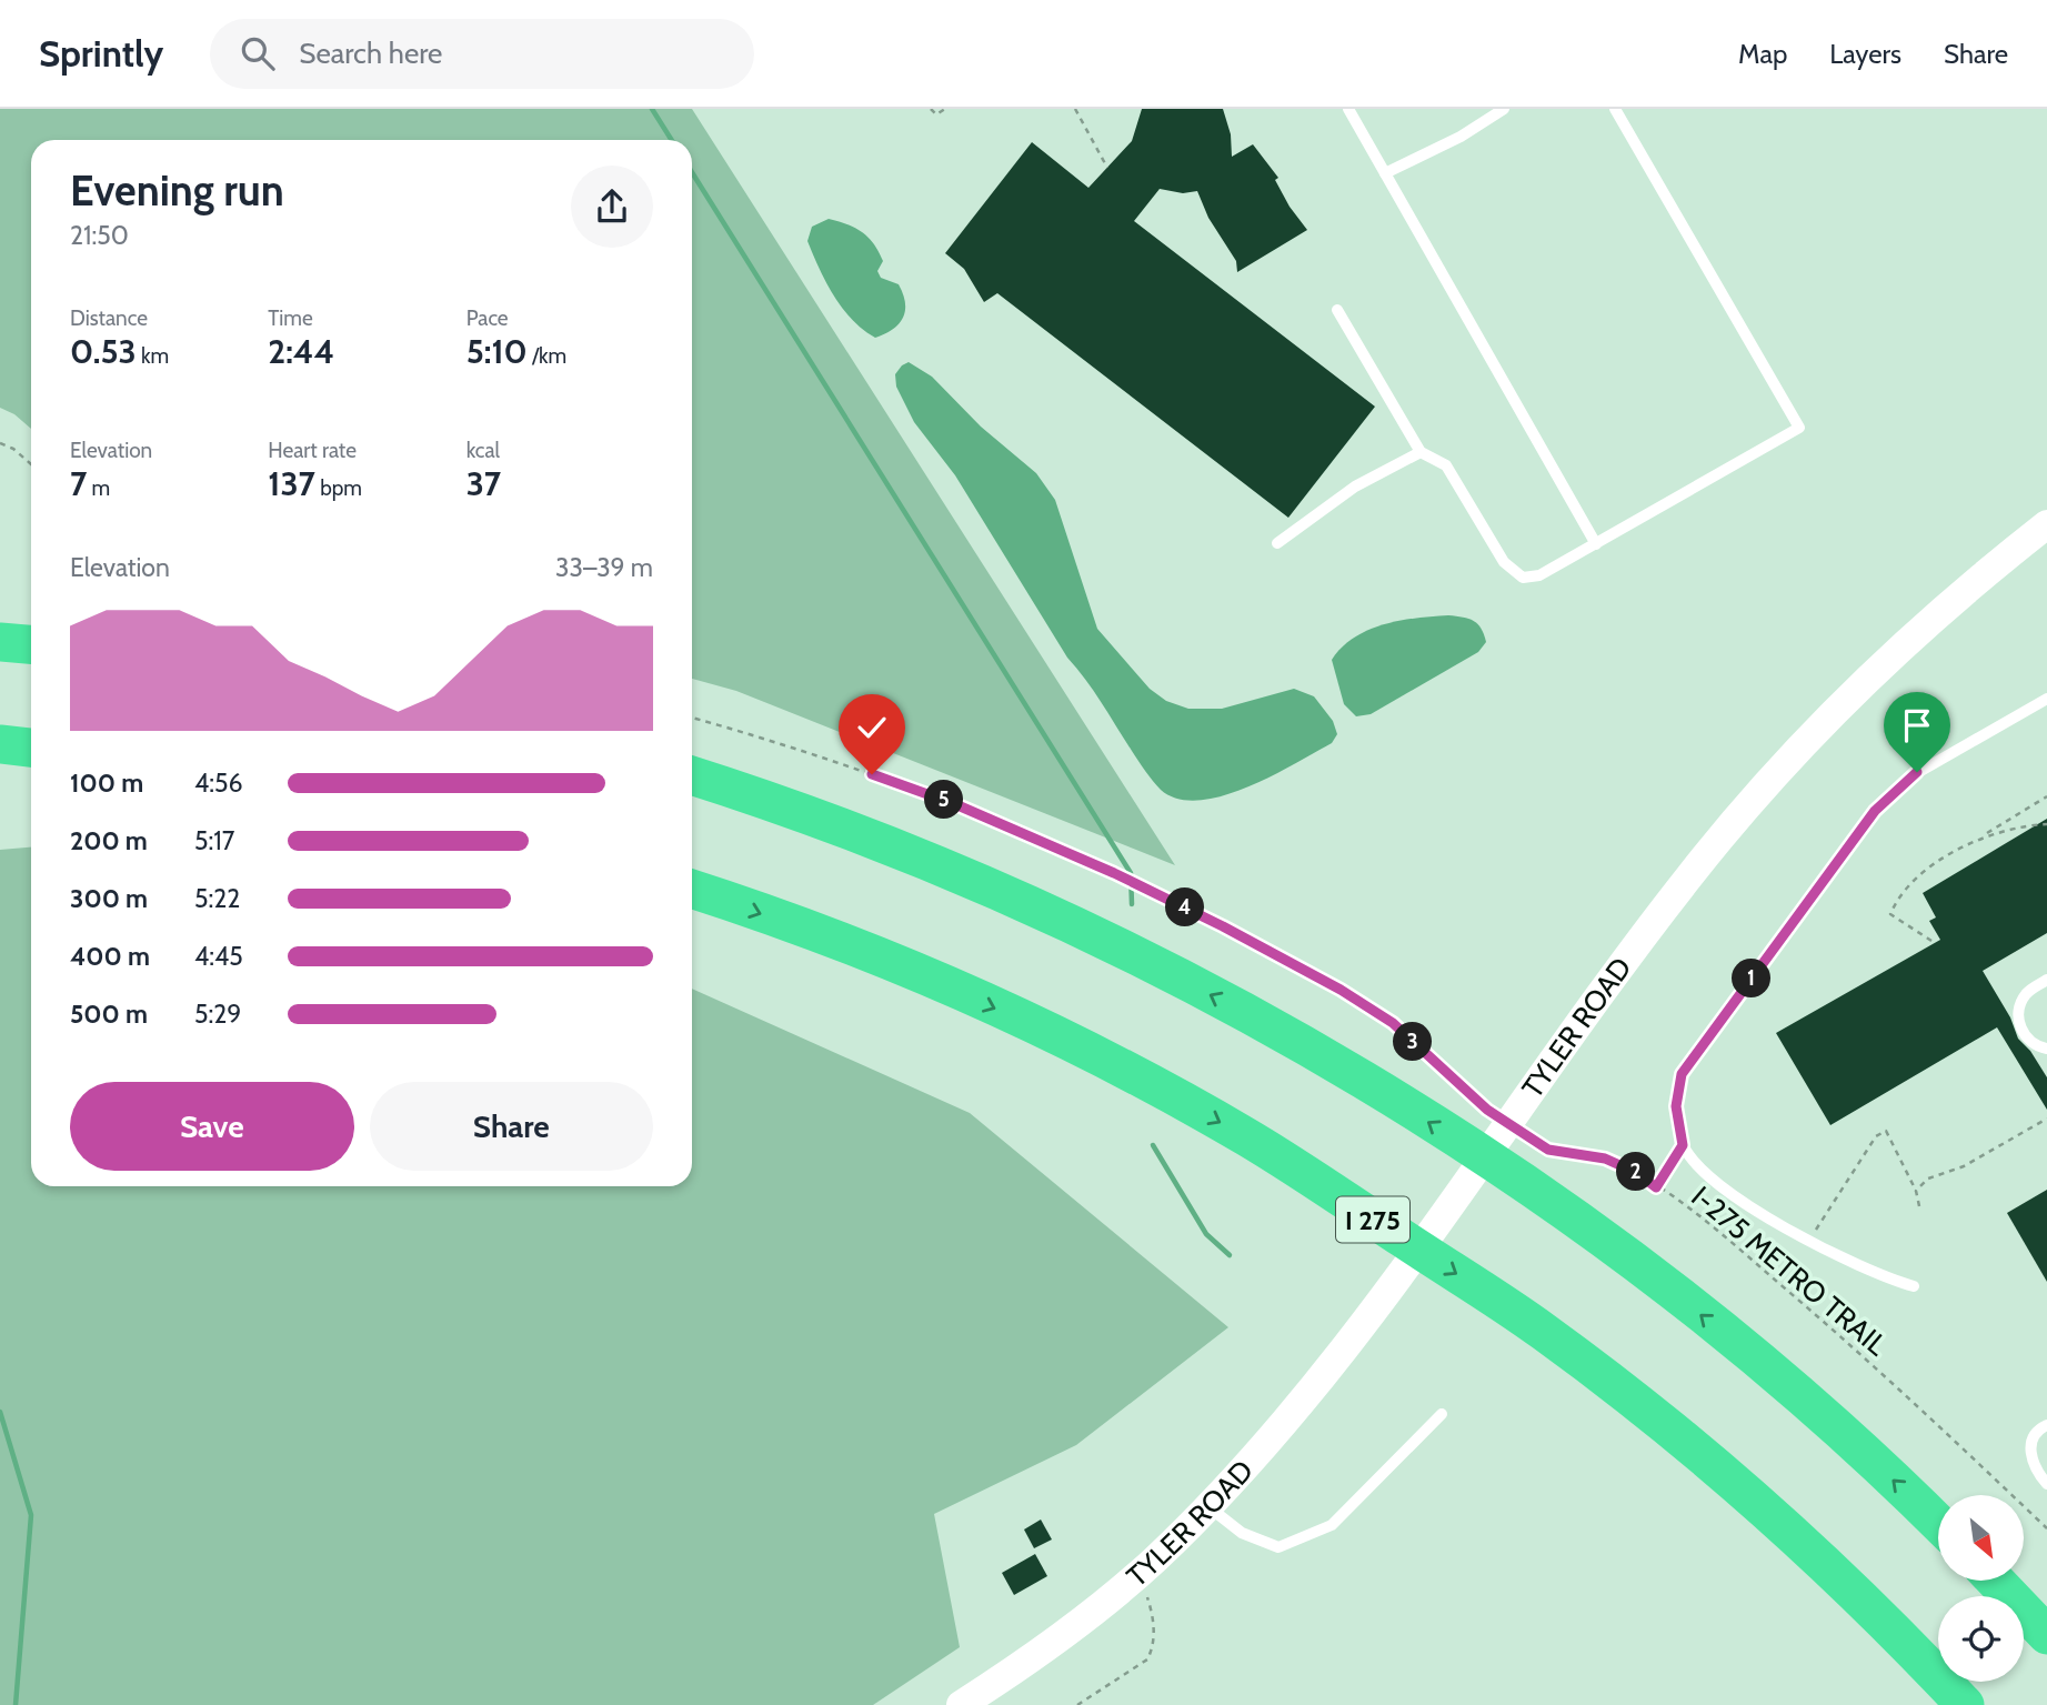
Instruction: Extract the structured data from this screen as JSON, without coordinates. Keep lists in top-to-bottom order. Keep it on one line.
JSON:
{"streets":{"highway":["I 275"],"street":["TYLER ROAD"],"path":["I-275 METRO TRAIL"]},"crossings":[["TYLER ROAD","I-275 METRO TRAIL"]],"north":"bottom right","page":{"header":"Sprintly","search":"Search here","nav":["Map","Layers","Share"],"heading":["Evening run","21:50"],"stats":[["Distance","0.53 km"],["Time","2:44"],["Pace","5:10 /km"],["Elevation","7 m"],["Heart rate","137 bpm"],["kcal","37"]],"chart":["Elevation","33–39 m"],"list":[{"name":"100 m","note":"4:56"},{"name":"200 m","note":"5:17"},{"name":"300 m","note":"5:22"},{"name":"400 m","note":"4:45"},{"name":"500 m","note":"5:29"}],"pins":["5","4","1","3","2"],"buttons":["Save","Share"]}}
